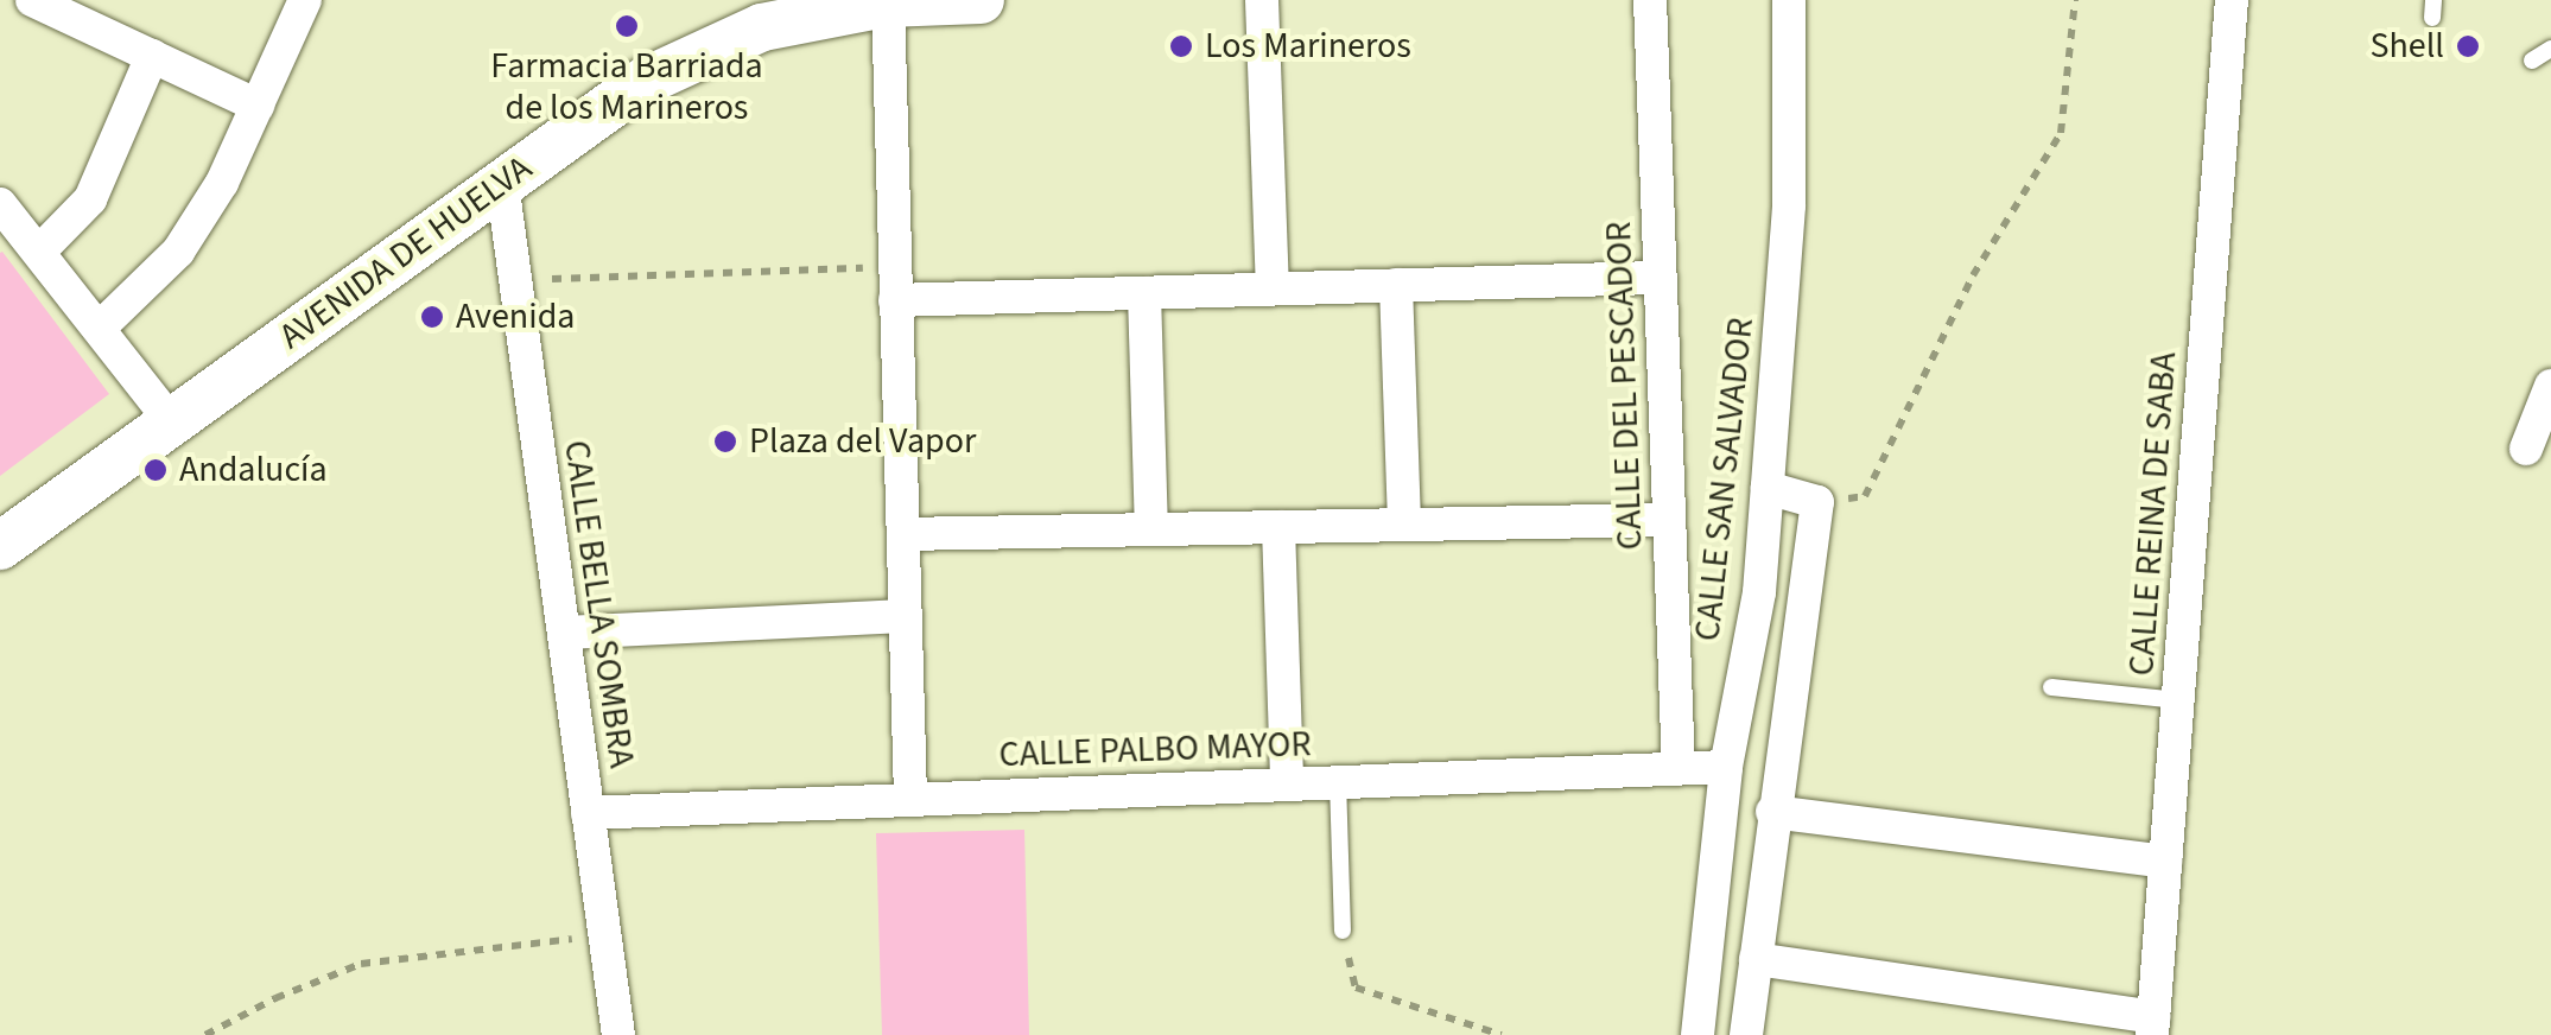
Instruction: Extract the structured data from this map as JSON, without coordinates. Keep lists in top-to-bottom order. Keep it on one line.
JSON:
{"streets":{"street":["AVENIDA DE HUELVA","CALLE DEL PESCADOR","CALLE SAN SALVADOR","CALLE REINA DE SABA","CALLE BELLA SOMBRA","CALLE PALBO MAYOR"]},"crossings":[["AVENIDA DE HUELVA","CALLE BELLA SOMBRA"],["CALLE DEL PESCADOR","CALLE PALBO MAYOR"],["CALLE SAN SALVADOR","CALLE PALBO MAYOR"],["CALLE BELLA SOMBRA","CALLE PALBO MAYOR"]],"places":["Farmacia Barriada de los Marineros","Los Marineros","Shell","Avenida","Plaza del Vapor","Andalucía"]}
